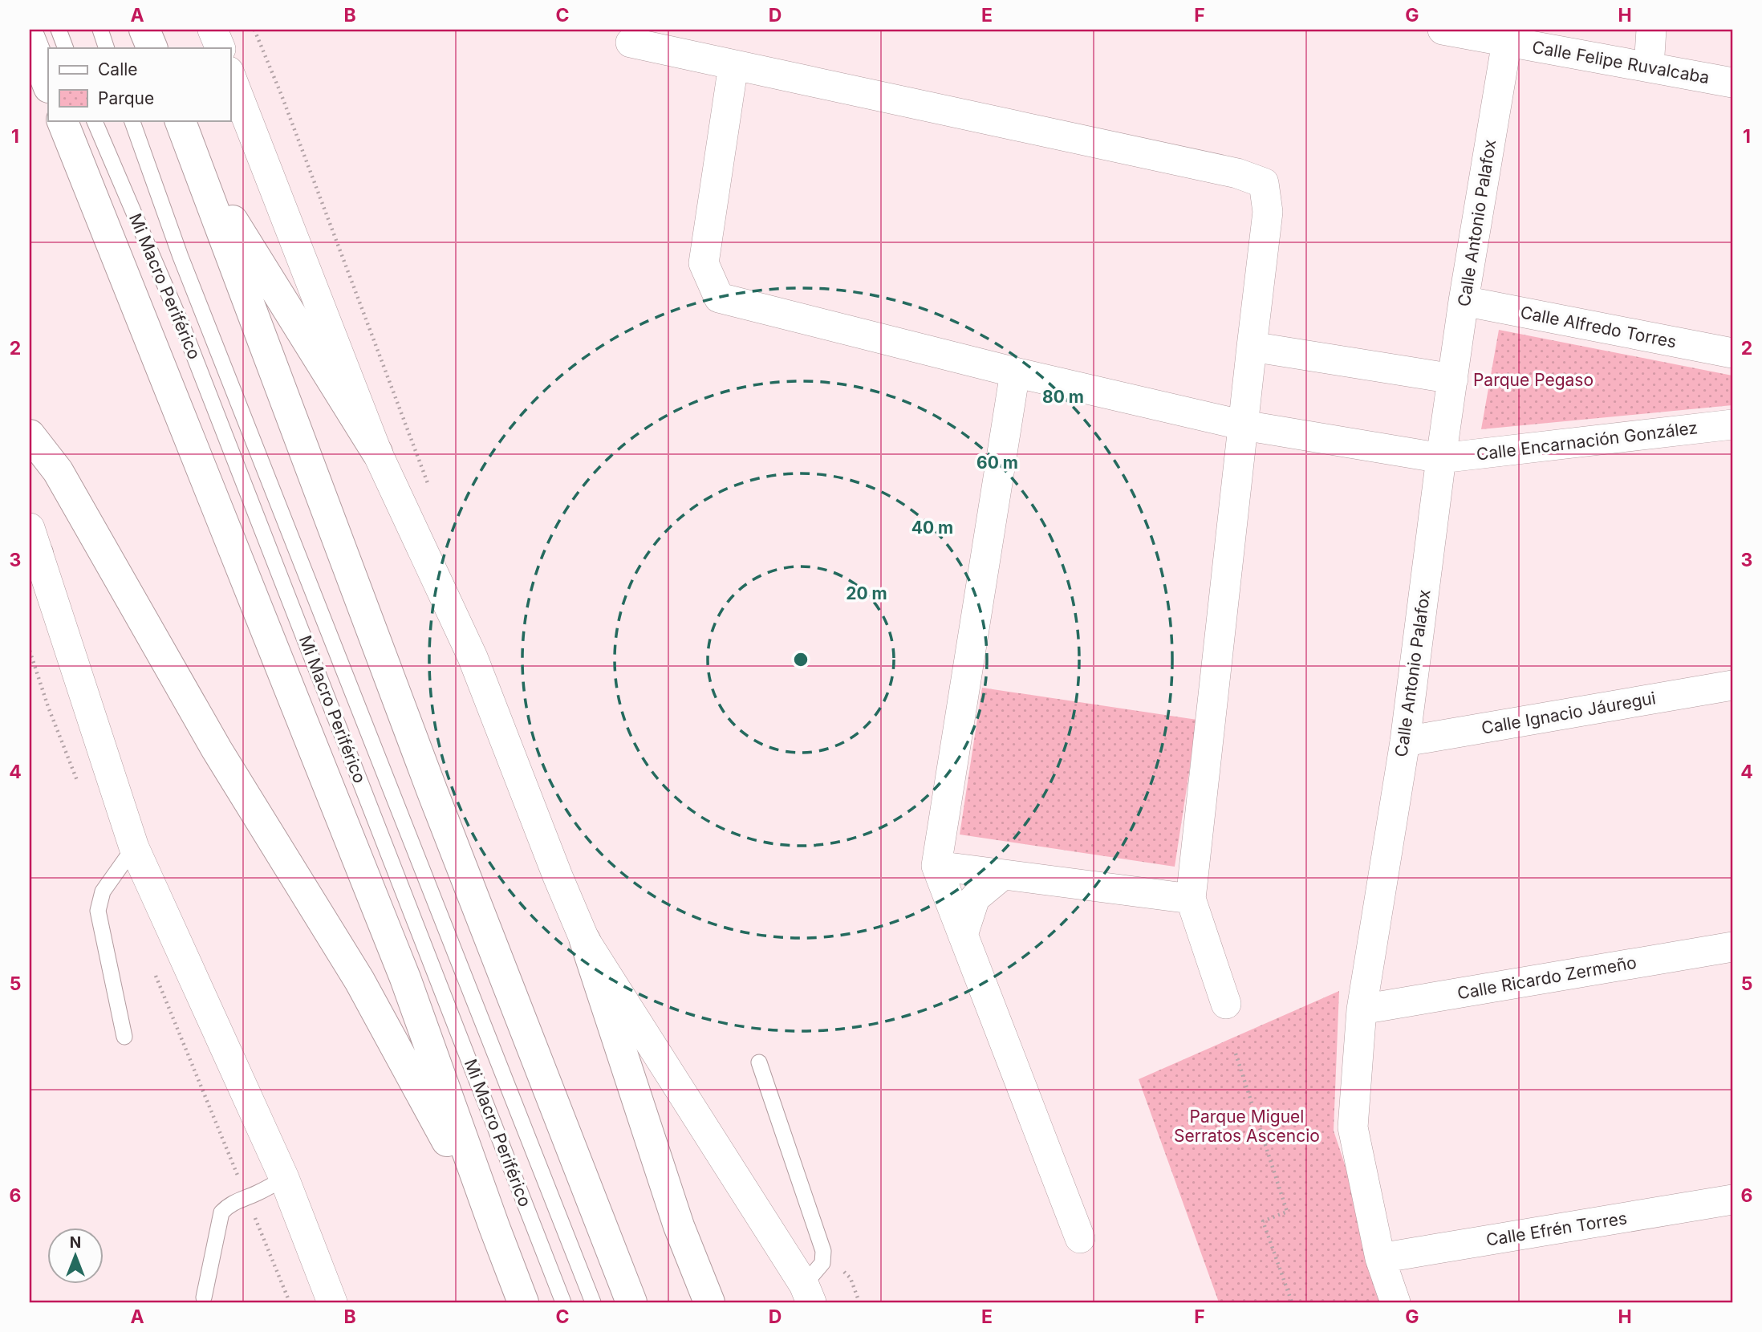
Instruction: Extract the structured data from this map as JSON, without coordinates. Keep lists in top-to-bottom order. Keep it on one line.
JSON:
{"streets":{"street":["Calle Felipe Ruvalcaba","Calle Antonio Palafox","Calle Alfredo Torres","Calle Encarnación González","Calle Ignacio Jáuregui","Calle Ricardo Zermeño","Calle Efrén Torres"],"lane":["Mi Macro Periférico"]},"crossings":[["Calle Felipe Ruvalcaba","Calle Antonio Palafox"],["Calle Antonio Palafox","Calle Alfredo Torres"],["Calle Antonio Palafox","Calle Encarnación González"],["Calle Antonio Palafox","Calle Ignacio Jáuregui"],["Calle Antonio Palafox","Calle Ricardo Zermeño"],["Calle Antonio Palafox","Calle Efrén Torres"]],"parks":["Parque Pegaso","Parque Miguel Serratos Ascencio"],"legend":["Calle","Parque"],"north":"top","grid":{"columns":["A","B","C","D","E","F","G","H"],"rows":["1","2","3","4","5","6"]},"rings":["80 m","60 m","40 m","20 m"]}
